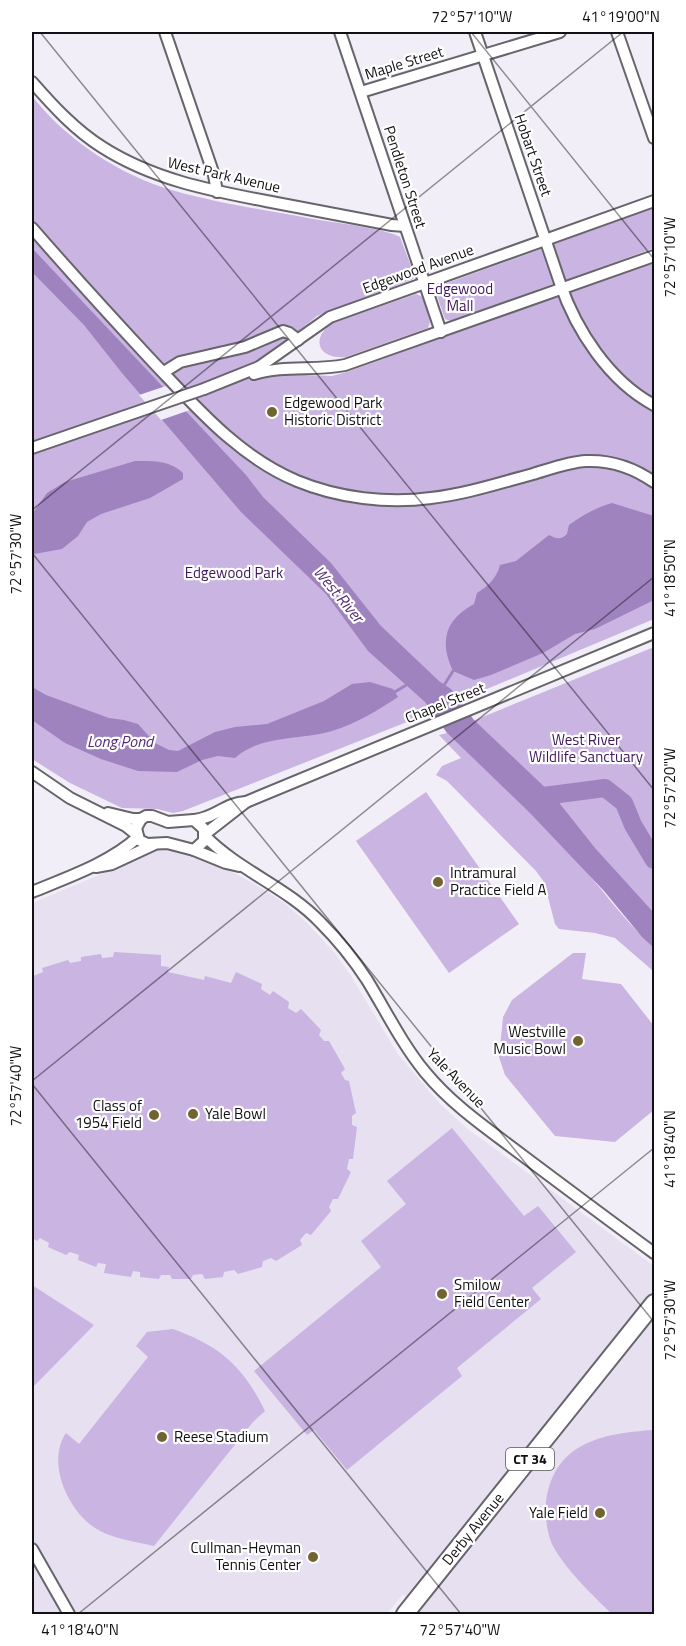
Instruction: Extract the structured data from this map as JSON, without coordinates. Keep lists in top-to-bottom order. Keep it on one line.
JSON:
{"streets":{"highway":["CT 34","Derby Avenue"],"street":["Maple Street","Hobart Street","West Park Avenue","Pendleton Street","Edgewood Avenue","Chapel Street","Yale Avenue"]},"crossings":[["Maple Street","Hobart Street"],["Maple Street","Pendleton Street"],["Hobart Street","Edgewood Avenue"],["West Park Avenue","Pendleton Street"],["Pendleton Street","Edgewood Avenue"],["Chapel Street","Yale Avenue"]],"water":["West River","Long Pond"],"parks":["Edgewood Mall","Edgewood Park","West River Wildlife Sanctuary"],"places":["Edgewood Park Historic District","Intramural Practice Field A","Westville Music Bowl","Yale Bowl","Class of 1954 Field","Smilow Field Center","Reese Stadium","Yale Field","Cullman-Heyman Tennis Center"],"coordinates":["72°57'10\"W","41°19'00\"N","72°57'30\"W","41°18'50\"N","72°57'20\"W","72°57'40\"W","41°18'40\"N"]}
